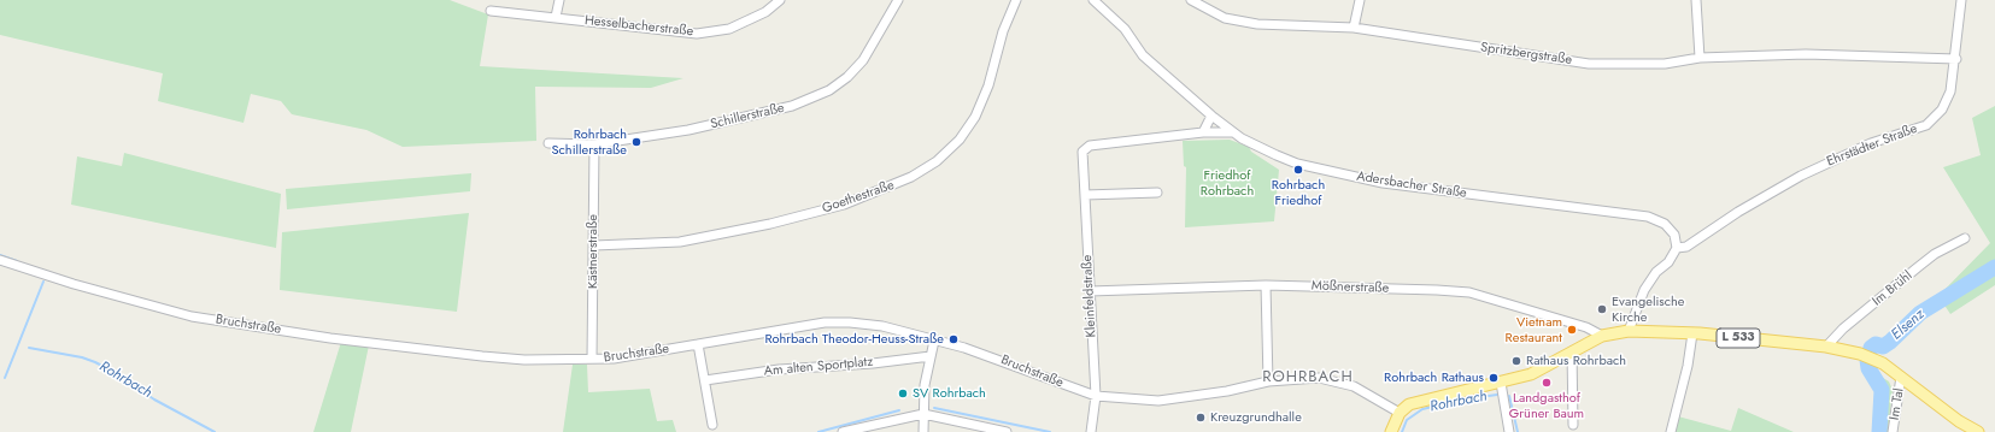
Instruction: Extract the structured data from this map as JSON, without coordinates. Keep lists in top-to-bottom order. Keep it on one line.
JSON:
{"streets":{"main road":["L 533"],"street":["Hesselbacherstraße","Spritzbergstraße","Schillerstraße","Ehrstädter Straße","Adersbacher Straße","Goethestraße","Kästnerstraße","Mößnerstraße","Im Brühl","Kleinfeldstraße","Bruchstraße","Am alten Sportplatz","Im Tal"]},"crossings":[["Spritzbergstraße","Ehrstädter Straße"],["Schillerstraße","Kästnerstraße"],["Ehrstädter Straße","Adersbacher Straße"],["Adersbacher Straße","Kleinfeldstraße"],["Goethestraße","Kästnerstraße"],["Kästnerstraße","Bruchstraße"],["Mößnerstraße","Kleinfeldstraße"],["Mößnerstraße","L 533"],["Im Brühl","L 533"],["Kleinfeldstraße","Bruchstraße"],["Bruchstraße","L 533"],["L 533","Im Tal"]],"districts":["ROHRBACH"],"water":["Elsenz","Rohrbach"],"parks":["Friedhof Rohrbach"],"places":["Rohrbach Schillerstraße","Rohrbach Friedhof","Evangelische Kirche","Vietnam Restaurant","Rohrbach Theodor-Heuss-Straße","Rathaus Rohrbach","Rohrbach Rathaus","Landgasthof Grüner Baum","SV Rohrbach","Kreuzgrundhalle"]}
